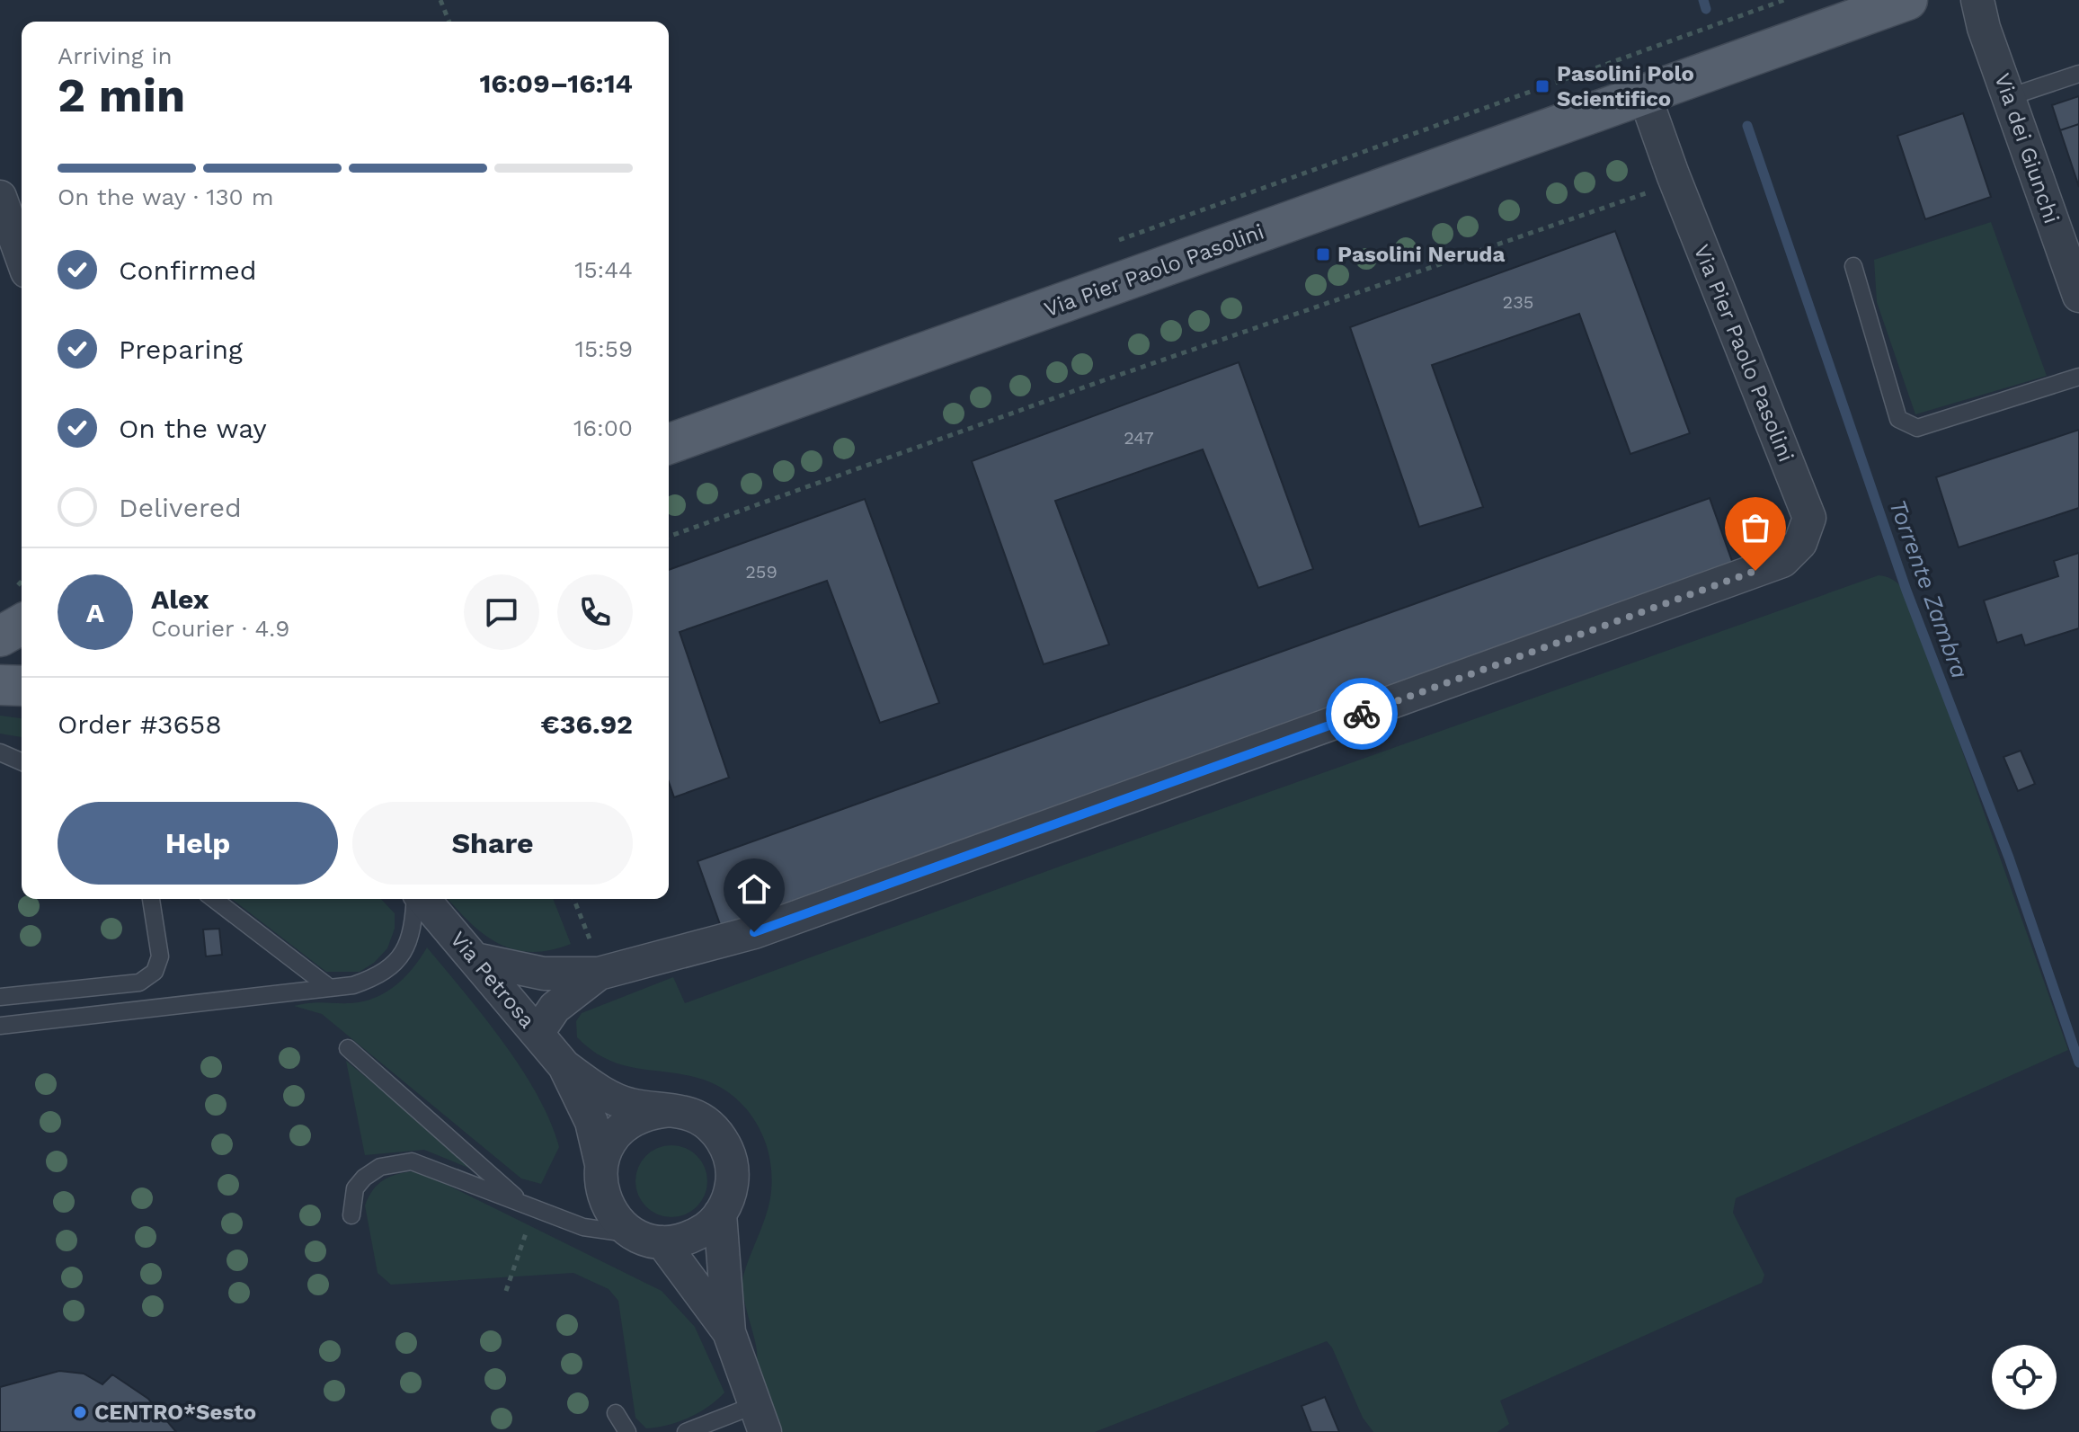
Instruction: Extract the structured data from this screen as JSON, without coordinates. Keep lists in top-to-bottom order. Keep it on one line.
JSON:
{"streets":{"main road":["Via Pier Paolo Pasolini"],"street":["Via dei Giunchi","Via Petrosa"]},"crossings":[["Via Pier Paolo Pasolini","Via Petrosa"]],"water":["Torrente Zambra"],"places":{"transit":["Pasolini Polo Scientifico","Pasolini Neruda"],"other":["CENTRO*Sesto"]},"house_numbers":["235","247","259"],"page":{"heading":["2 min","Arriving in","16:09–16:14"],"panel":["Alex","Courier · 4.9","Order #3658","€36.92"],"bar":"On the way · 130 m","list":[["Confirmed","15:44"],["Preparing","15:59"],["On the way","16:00"],"Delivered"],"round":"A","buttons":["Help","Share"]}}
